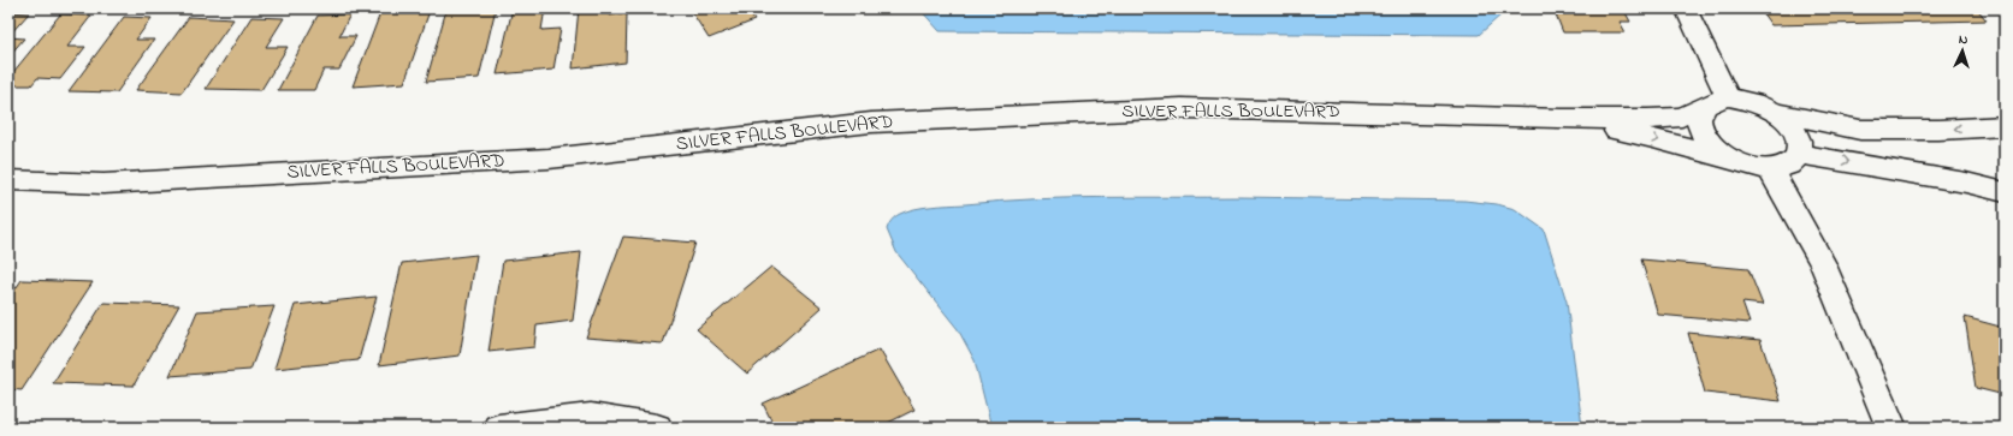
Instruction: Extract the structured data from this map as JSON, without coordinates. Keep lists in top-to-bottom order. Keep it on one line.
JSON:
{"streets":{"street":["SILVER FALLS BOULEVARD"]},"north":"top"}
